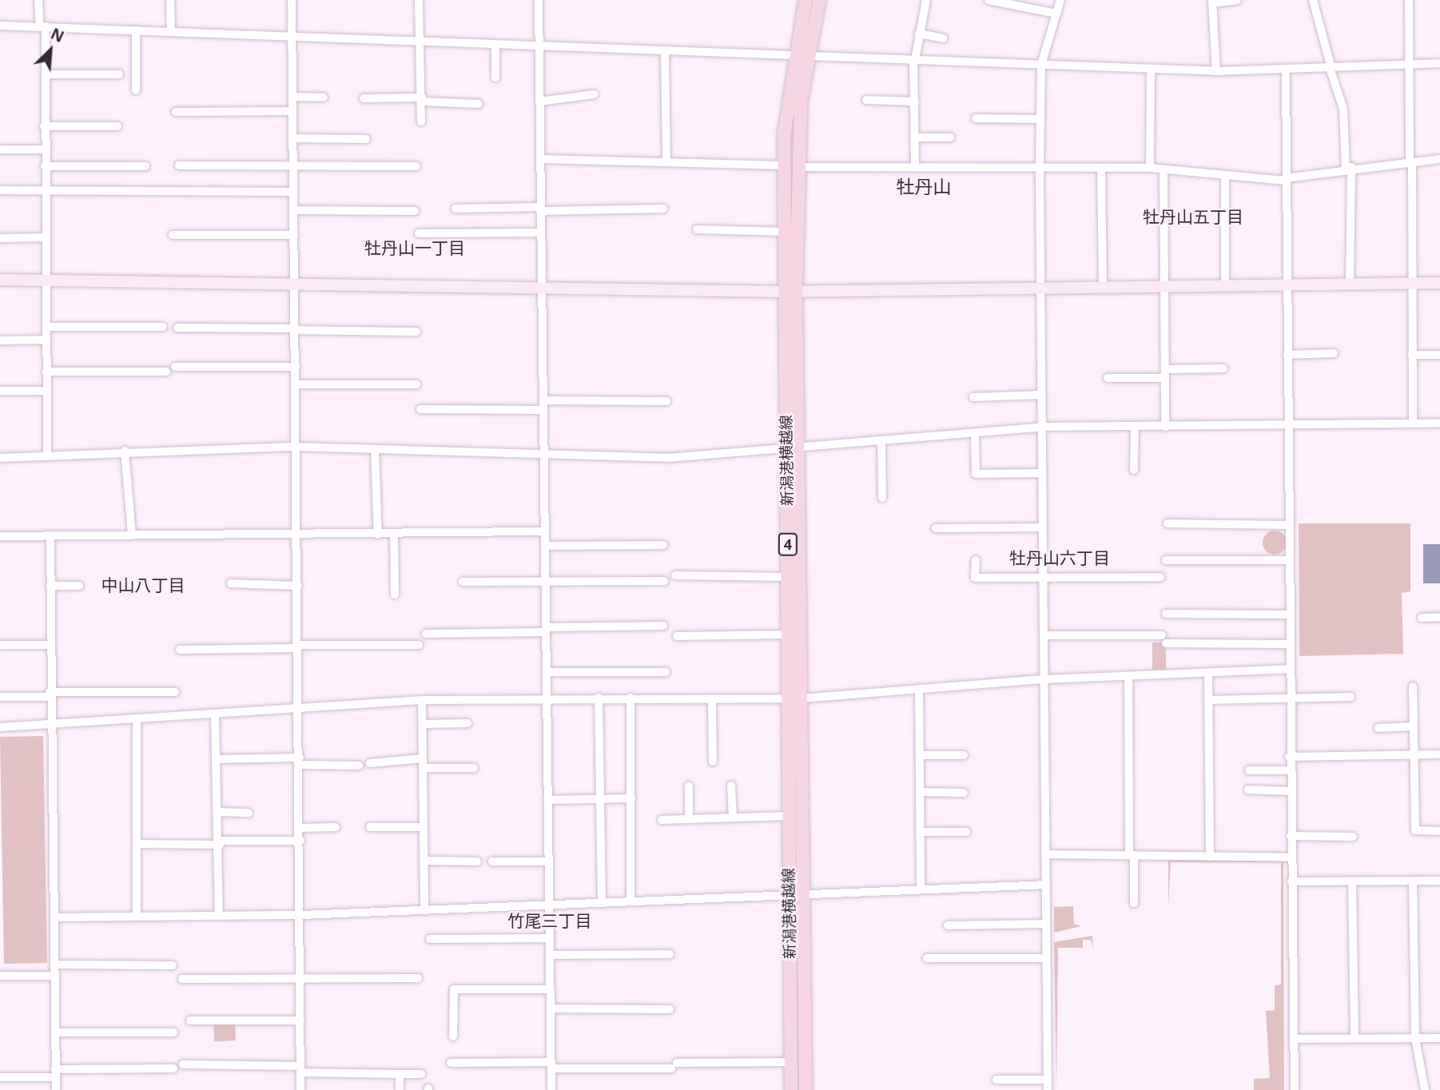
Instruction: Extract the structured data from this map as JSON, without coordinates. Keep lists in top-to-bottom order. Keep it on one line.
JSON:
{"streets":{"main road":["新潟港横越線","4"]},"districts":["牡丹山","牡丹山五丁目","牡丹山一丁目","牡丹山六丁目","中山八丁目","竹尾三丁目"],"north":"top right"}
